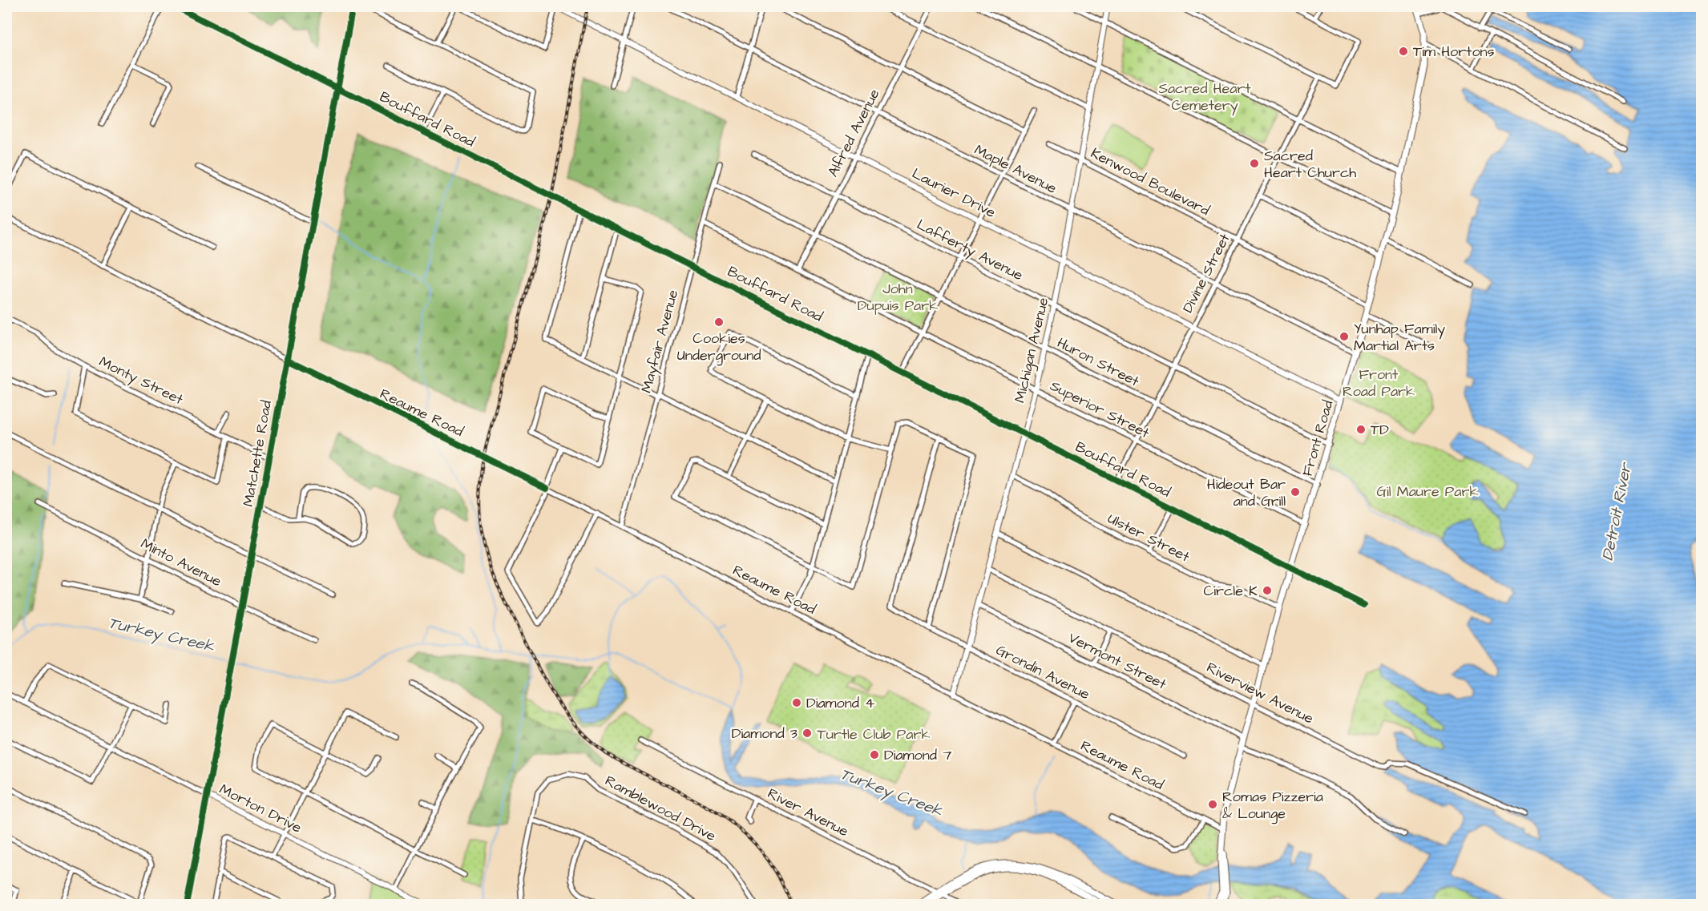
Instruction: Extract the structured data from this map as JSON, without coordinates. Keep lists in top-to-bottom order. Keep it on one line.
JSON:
{"streets":{"main road":["Front Road"],"street":["Bouffard Road","Alfred Avenue","Maple Avenue","Kenwood Boulevard","Laurier Drive","Lafferty Avenue","Divine Street","Mayfair Avenue","Michigan Avenue","Huron Street","Monty Street","Superior Street","Reaume Road","Matchette Road","Ulster Street","Minto Avenue","Vermont Street","Grondin Avenue","Riverview Avenue","Morton Drive","Ramblewood Drive","River Avenue"]},"crossings":[["Bouffard Road","Divine Street"],["Bouffard Road","Mayfair Avenue"],["Bouffard Road","Michigan Avenue"],["Bouffard Road","Front Road"],["Bouffard Road","Matchette Road"],["Alfred Avenue","Maple Avenue"],["Alfred Avenue","Laurier Drive"],["Alfred Avenue","Lafferty Avenue"],["Alfred Avenue","Huron Street"],["Alfred Avenue","Superior Street"],["Maple Avenue","Divine Street"],["Maple Avenue","Michigan Avenue"],["Maple Avenue","Front Road"],["Kenwood Boulevard","Divine Street"],["Kenwood Boulevard","Michigan Avenue"],["Kenwood Boulevard","Front Road"],["Laurier Drive","Divine Street"],["Laurier Drive","Michigan Avenue"],["Laurier Drive","Front Road"],["Lafferty Avenue","Divine Street"],["Lafferty Avenue","Michigan Avenue"],["Lafferty Avenue","Front Road"],["Divine Street","Huron Street"],["Divine Street","Superior Street"],["Mayfair Avenue","Huron Street"],["Mayfair Avenue","Superior Street"],["Mayfair Avenue","Reaume Road"],["Michigan Avenue","Huron Street"],["Michigan Avenue","Superior Street"],["Michigan Avenue","Reaume Road"],["Michigan Avenue","Ulster Street"],["Michigan Avenue","Vermont Street"],["Michigan Avenue","Grondin Avenue"],["Michigan Avenue","Riverview Avenue"],["Huron Street","Front Road"],["Monty Street","Matchette Road"],["Superior Street","Front Road"],["Reaume Road","Front Road"],["Reaume Road","Matchette Road"],["Front Road","Ulster Street"],["Front Road","Vermont Street"],["Front Road","Riverview Avenue"],["Matchette Road","Minto Avenue"],["Matchette Road","Morton Drive"]],"water":["Detroit River","Turkey Creek"],"parks":["Sacred Heart Cemetery","John Dupuis Park","Front Road Park","Gil Maure Park","Turtle Club Park"],"places":["Tim Hortons","Sacred Heart Church","Cookies Underground","Yunhap Family Martial Arts","TD","Hideout Bar and Grill","Circle K","Diamond 4","Diamond 3","Diamond 7","Romas Pizzeria & Lounge"]}
